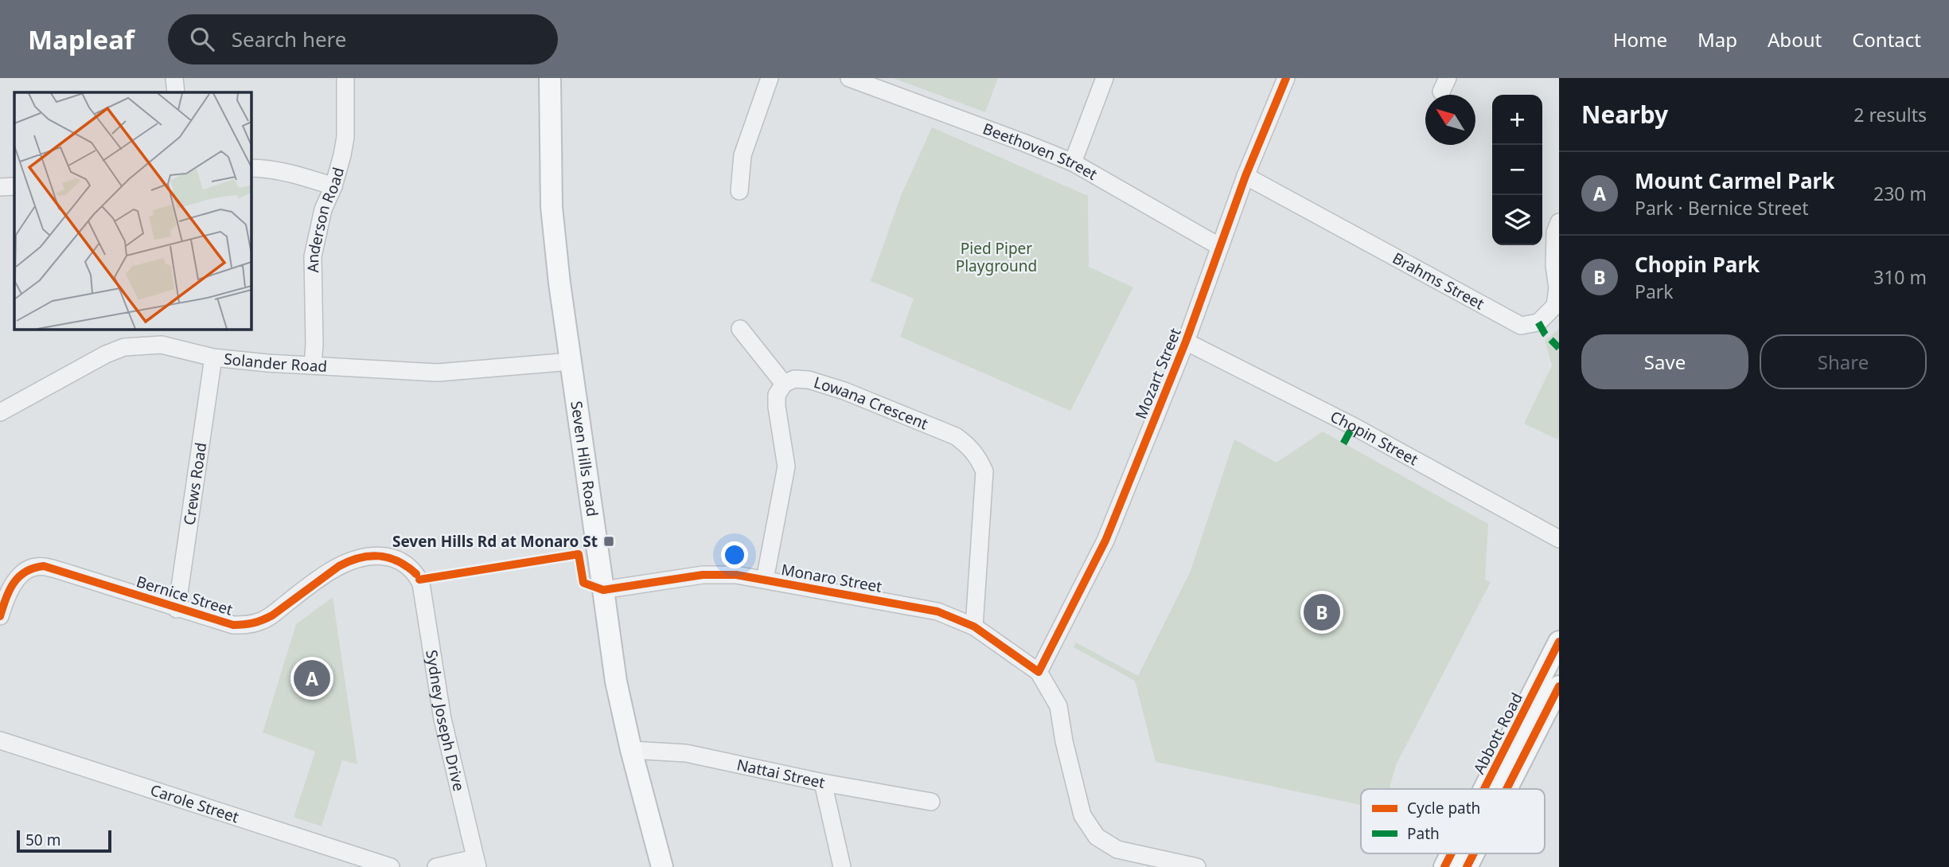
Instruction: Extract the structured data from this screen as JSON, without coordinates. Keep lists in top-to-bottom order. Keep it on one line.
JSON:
{"streets":{"main road":["Seven Hills Road","Abbott Road"],"street":["Beethoven Street","Anderson Road","Brahms Street","Solander Road","Mozart Street","Lowana Crescent","Chopin Street","Crews Road","Monaro Street","Bernice Street","Sydney Joseph Drive","Nattai Street","Carole Street"]},"crossings":[["Beethoven Street","Mozart Street"],["Anderson Road","Solander Road"],["Brahms Street","Mozart Street"],["Solander Road","Seven Hills Road"],["Solander Road","Crews Road"],["Mozart Street","Chopin Street"],["Mozart Street","Monaro Street"],["Lowana Crescent","Monaro Street"],["Seven Hills Road","Monaro Street"],["Seven Hills Road","Nattai Street"],["Crews Road","Bernice Street"],["Bernice Street","Sydney Joseph Drive"]],"parks":["Pied Piper Playground"],"places":{"transit":["Seven Hills Rd at Monaro St"]},"legend":["Cycle path","Path"],"scale_bar":"50 m","north":"top left","page":{"header":"Mapleaf","search":"Search here","nav":["Home","Map","About","Contact"],"heading":["Nearby","2 results"],"map_buttons":["+","−"],"list":[{"mark":"A","name":"Mount Carmel Park","note":"Park · Bernice Street","value":"230 m"},{"mark":"B","name":"Chopin Park","note":"Park","value":"310 m"}],"buttons":["Save","Share"],"pins":["B","A"],"scale":"50 m"}}
